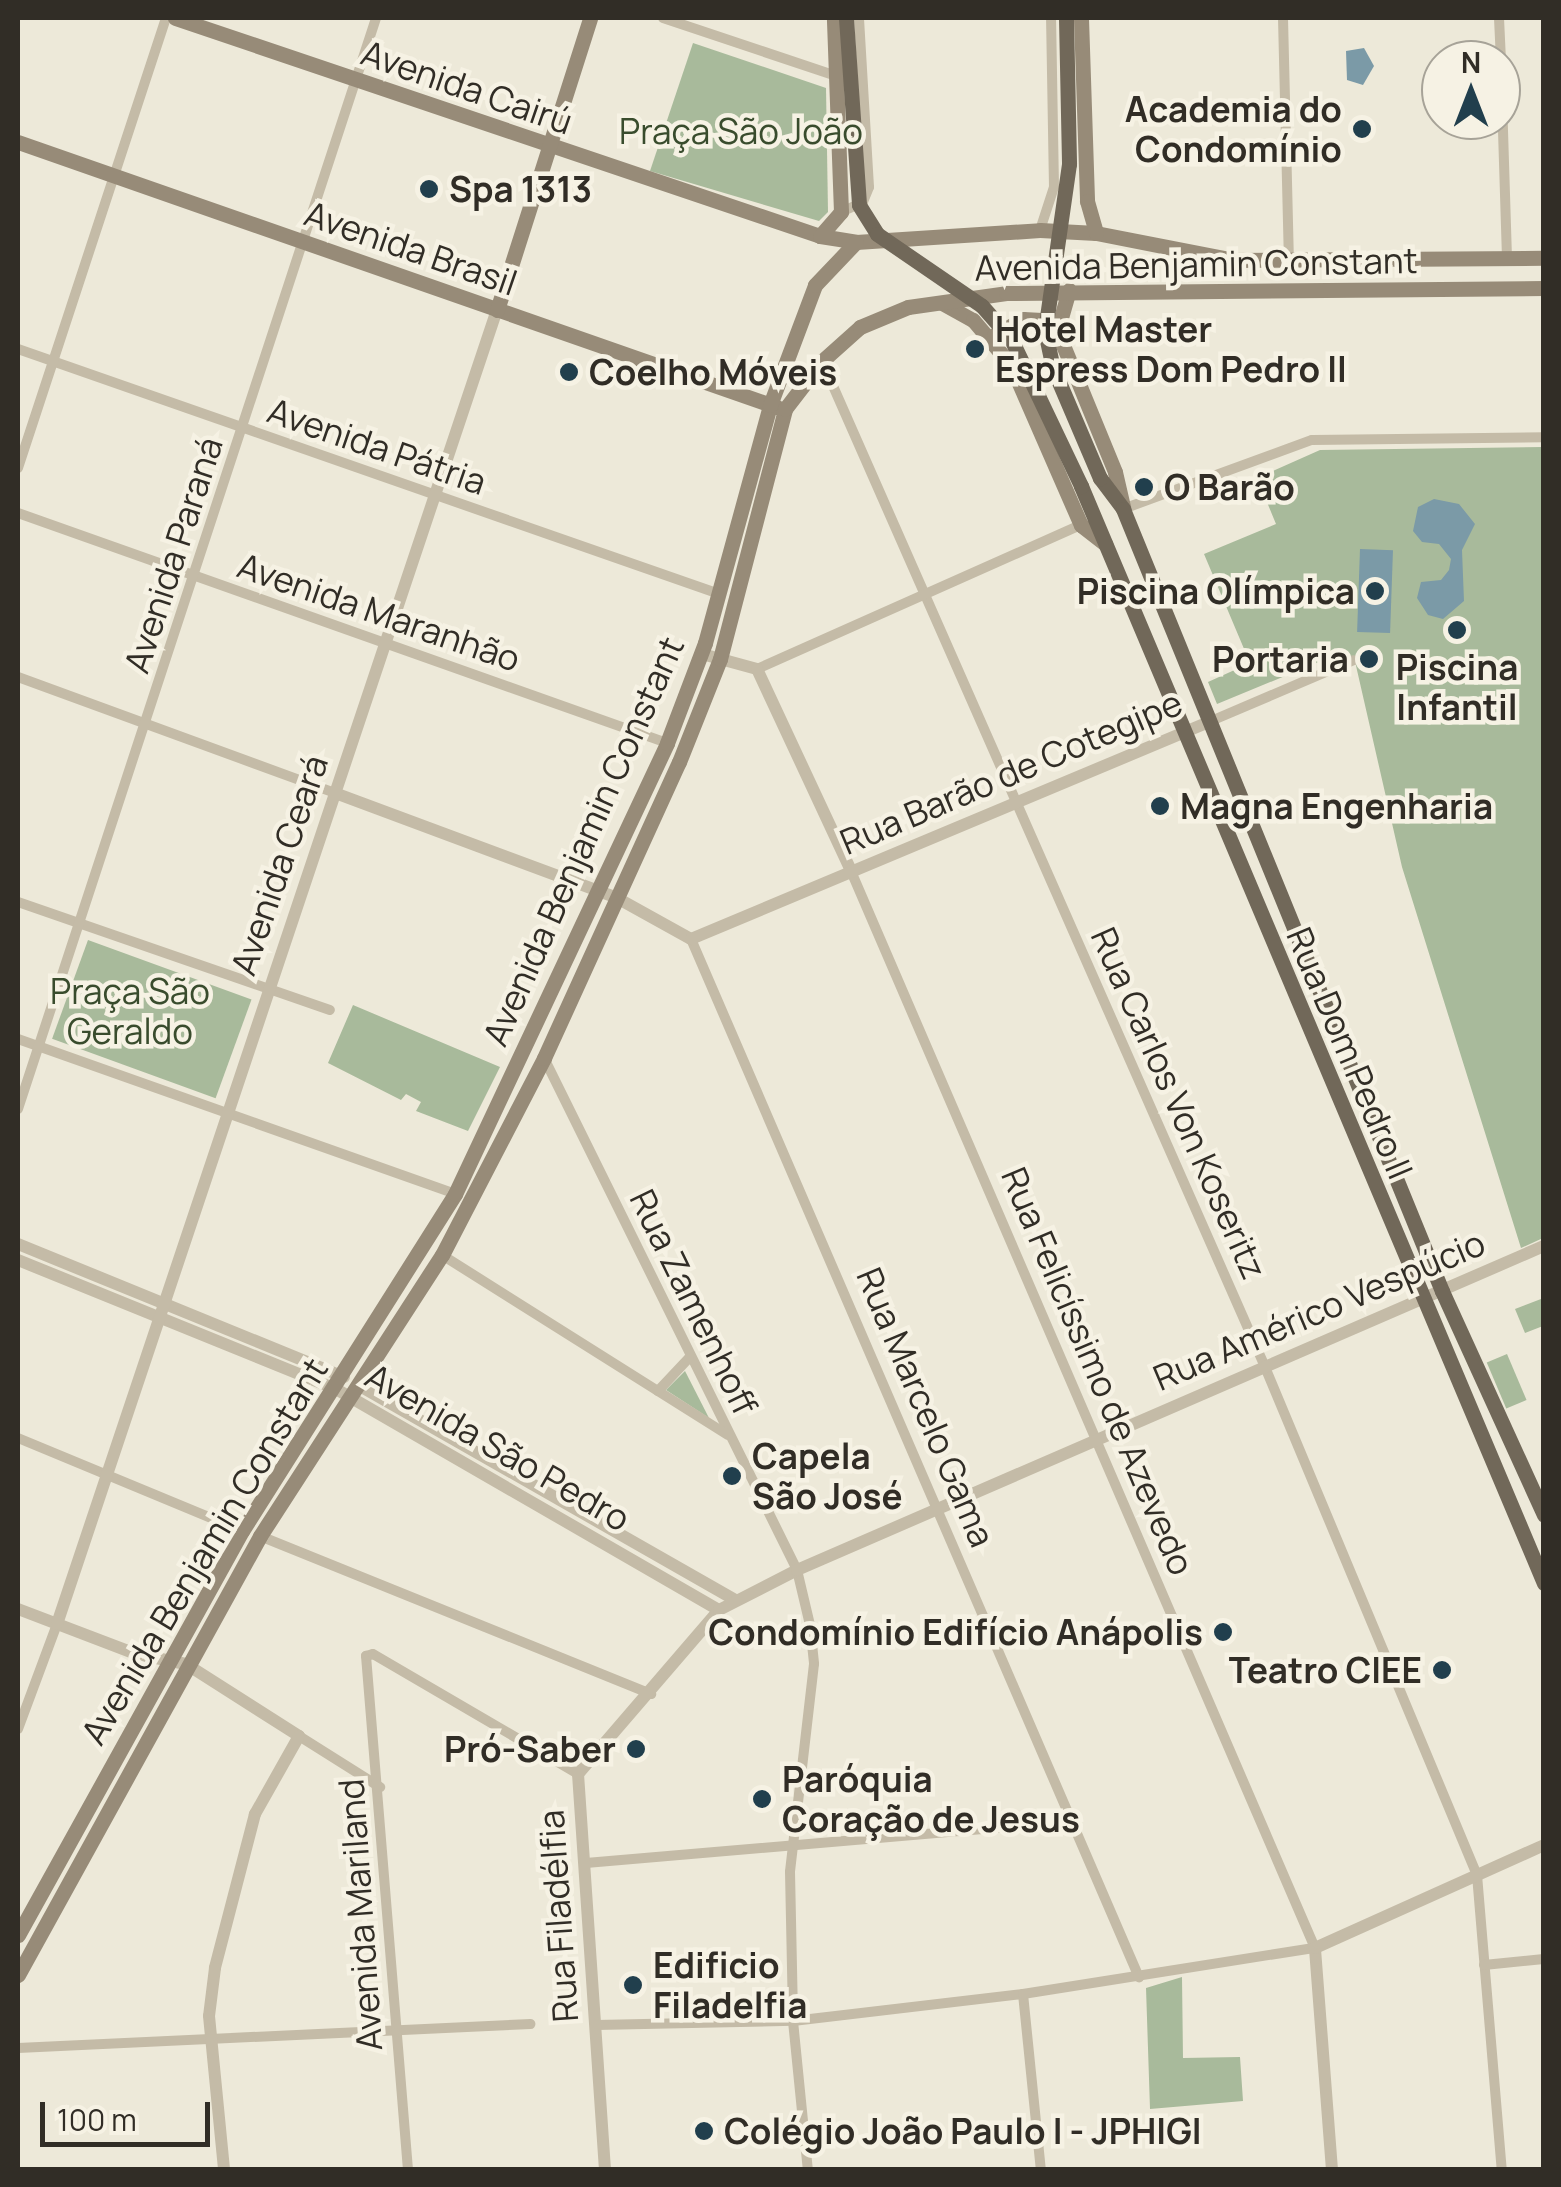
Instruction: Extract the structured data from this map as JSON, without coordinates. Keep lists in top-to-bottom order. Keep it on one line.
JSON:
{"streets":{"main road":["Avenida Cairú","Avenida Brasil","Avenida Benjamin Constant","Avenida Ceará","Rua Dom Pedro II"],"street":["Avenida Pátria","Avenida Paraná","Avenida Maranhão","Rua Barão de Cotegipe","Rua Carlos Von Koseritz","Rua Zamenhoff","Rua Américo Vespúcio","Rua Felicíssimo de Azevedo","Rua Marcelo Gama","Avenida São Pedro","Avenida Mariland","Rua Filadélfia"]},"crossings":[["Avenida Cairú","Avenida Benjamin Constant"],["Avenida Cairú","Avenida Paraná"],["Avenida Cairú","Avenida Ceará"],["Avenida Brasil","Avenida Benjamin Constant"],["Avenida Brasil","Avenida Paraná"],["Avenida Brasil","Avenida Ceará"],["Avenida Benjamin Constant","Avenida Pátria"],["Avenida Benjamin Constant","Avenida Maranhão"],["Avenida Benjamin Constant","Rua Carlos Von Koseritz"],["Avenida Benjamin Constant","Rua Zamenhoff"],["Avenida Benjamin Constant","Avenida São Pedro"],["Avenida Pátria","Avenida Paraná"],["Avenida Pátria","Avenida Ceará"],["Avenida Paraná","Avenida Maranhão"],["Avenida Maranhão","Avenida Ceará"],["Rua Barão de Cotegipe","Rua Dom Pedro II"],["Rua Barão de Cotegipe","Rua Carlos Von Koseritz"],["Rua Barão de Cotegipe","Rua Felicíssimo de Azevedo"],["Rua Barão de Cotegipe","Rua Marcelo Gama"],["Avenida Ceará","Avenida São Pedro"],["Rua Dom Pedro II","Rua Américo Vespúcio"],["Rua Carlos Von Koseritz","Rua Américo Vespúcio"],["Rua Zamenhoff","Rua Américo Vespúcio"],["Rua Américo Vespúcio","Rua Felicíssimo de Azevedo"],["Rua Américo Vespúcio","Rua Marcelo Gama"],["Rua Américo Vespúcio","Avenida São Pedro"],["Rua Américo Vespúcio","Rua Filadélfia"],["Avenida São Pedro","Rua Filadélfia"],["Avenida Mariland","Rua Filadélfia"]],"parks":["Praça São João","Praça São Geraldo"],"places":["Academia do Condomínio","Spa 1313","Hotel Master Espress Dom Pedro II","Coelho Móveis","O Barão","Piscina Olímpica","Piscina Infantil","Portaria","Magna Engenharia","Capela São José","Condomínio Edifício Anápolis","Teatro CIEE","Pró-Saber","Paróquia Coração de Jesus","Edificio Filadelfia","Colégio João Paulo I - JPHIGI"],"scale_bar":"100 m","north":"top"}
